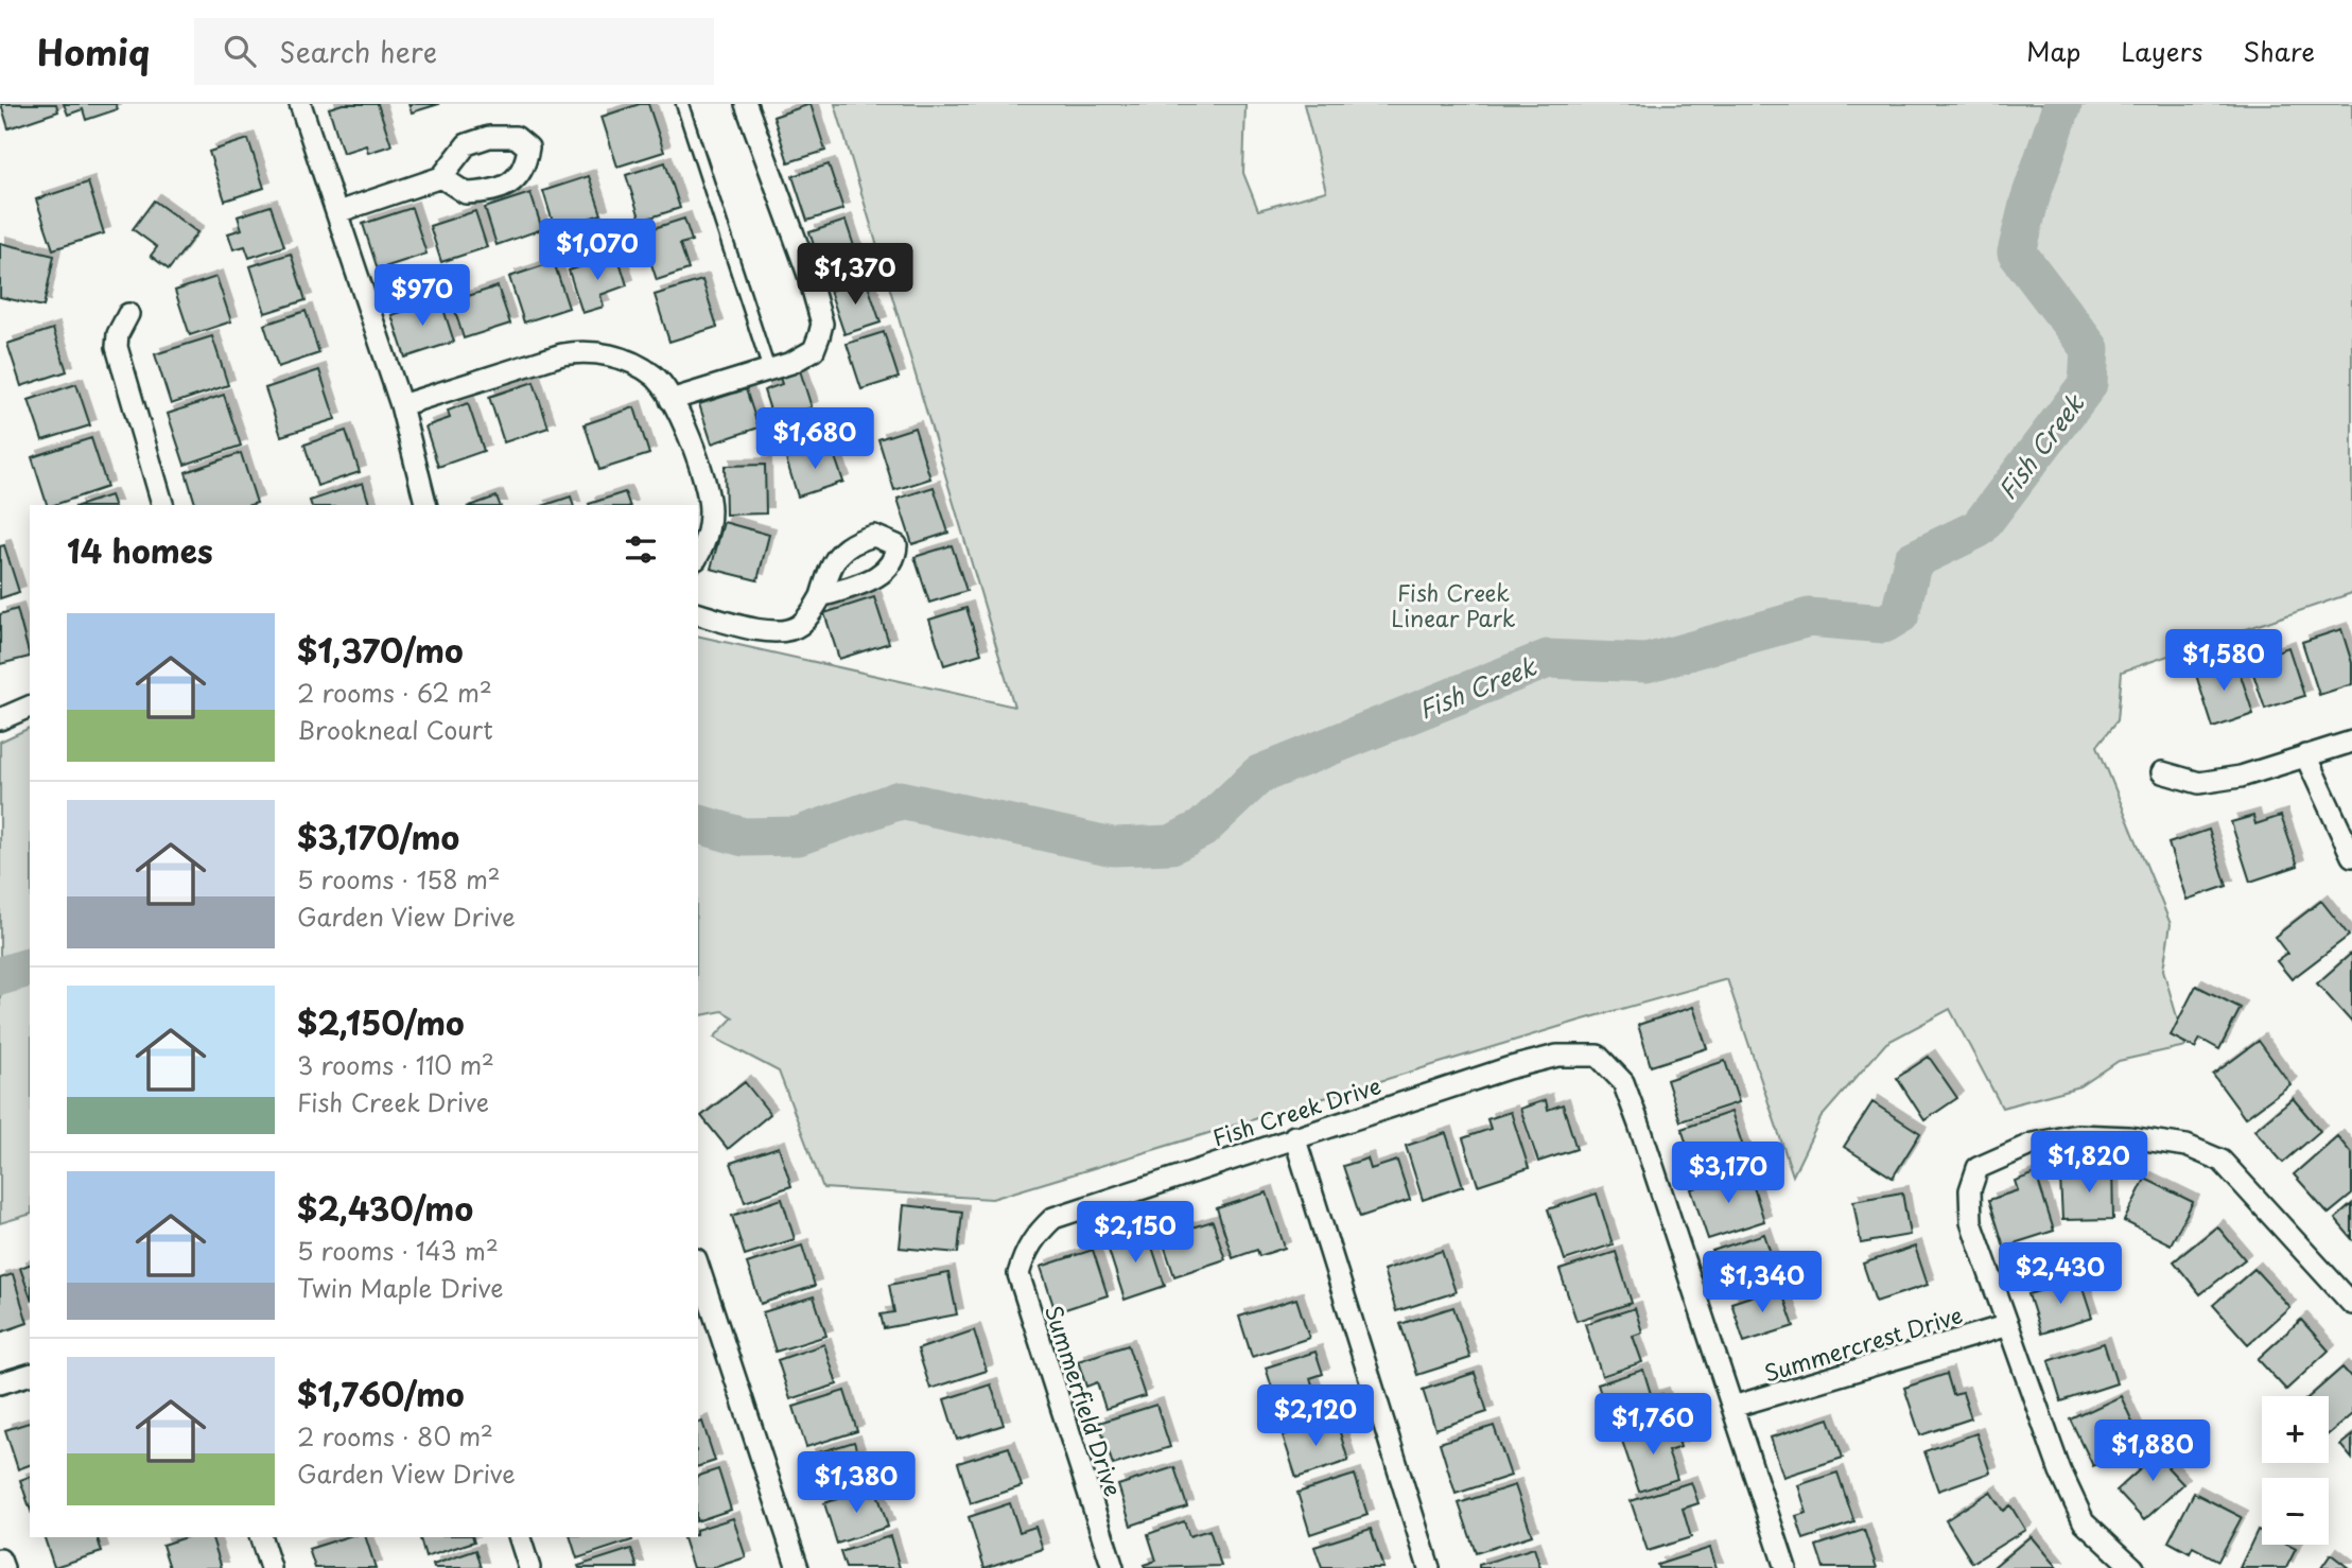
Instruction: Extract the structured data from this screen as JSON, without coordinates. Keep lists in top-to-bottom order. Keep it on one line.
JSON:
{"streets":{"street":["Fish Creek Drive","Summercrest Drive","Summerfield Drive"]},"crossings":[["Fish Creek Drive","Summercrest Drive"],["Fish Creek Drive","Summerfield Drive"]],"water":["Fish Creek"],"parks":["Fish Creek Linear Park"],"page":{"header":"Homiq","search":"Search here","nav":["Map","Layers","Share"],"price":["$1,070","$1,370","$970","$1,680","$1,580","$1,820","$3,170","$2,150","$2,430","$1,340","$2,120","$1,760","$1,880","$1,380"],"heading":"14 homes","list":[{"name":"$1,370/mo","note":"2 rooms · 62 m² · Brookneal Court"},{"name":"$3,170/mo","note":"5 rooms · 158 m² · Garden View Drive"},{"name":"$2,150/mo","note":"3 rooms · 110 m² · Fish Creek Drive"},{"name":"$2,430/mo","note":"5 rooms · 143 m² · Twin Maple Drive"},{"name":"$1,760/mo","note":"2 rooms · 80 m² · Garden View Drive"}],"map_buttons":["+","−"]}}
